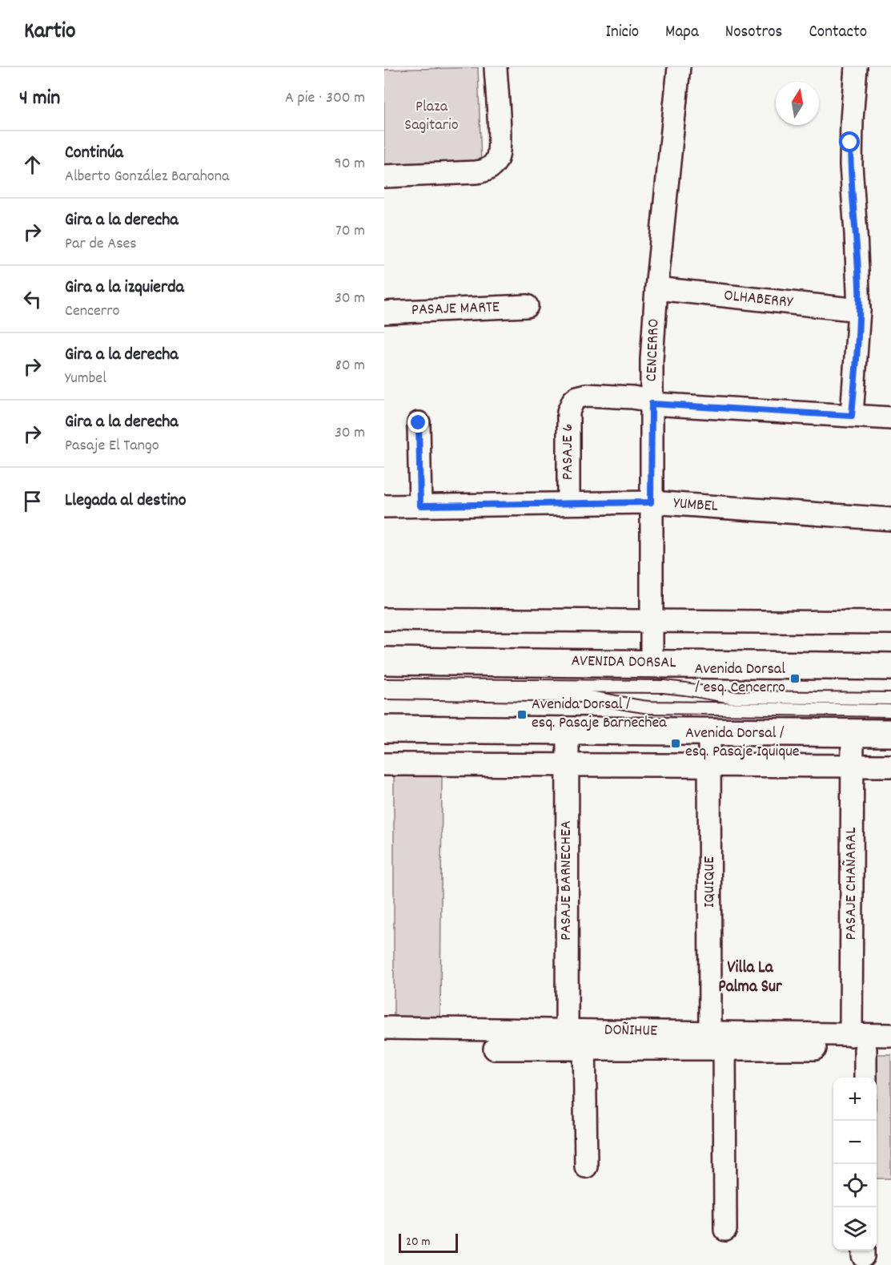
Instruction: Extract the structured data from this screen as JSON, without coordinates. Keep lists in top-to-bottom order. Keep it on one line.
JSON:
{"streets":{"main road":["AVENIDA DORSAL"],"street":["OLHABERRY","PASAJE MARTE","CENCERRO","PASAJE 6","YUMBEL","PASAJE BARNECHEA","IQUIQUE","PASAJE CHAÑARAL","DOÑIHUE"]},"crossings":[["OLHABERRY","CENCERRO"],["CENCERRO","PASAJE 6"],["CENCERRO","YUMBEL"],["CENCERRO","AVENIDA DORSAL"],["PASAJE 6","YUMBEL"],["PASAJE BARNECHEA","DOÑIHUE"],["IQUIQUE","DOÑIHUE"],["PASAJE CHAÑARAL","DOÑIHUE"]],"districts":["Villa La Palma Sur"],"parks":["Plaza Sagitario"],"places":{"transit":["Avenida Dorsal / esq. Cencerro","Avenida Dorsal / esq. Pasaje Barnechea","Avenida Dorsal / esq. Pasaje Iquique"]},"scale_bar":"20 m","north":"top","page":{"header":"Kartio","nav":["Inicio","Mapa","Nosotros","Contacto"],"heading":["4 min","A pie · 300 m"],"list":[["Continúa","Alberto González Barahona","90 m"],["Gira a la derecha","Par de Ases","70 m"],["Gira a la izquierda","Cencerro","30 m"],["Gira a la derecha","Yumbel","80 m"],["Gira a la derecha","Pasaje El Tango","30 m"],"Llegada al destino"],"map_buttons":["+","−"],"scale":"20 m"}}
